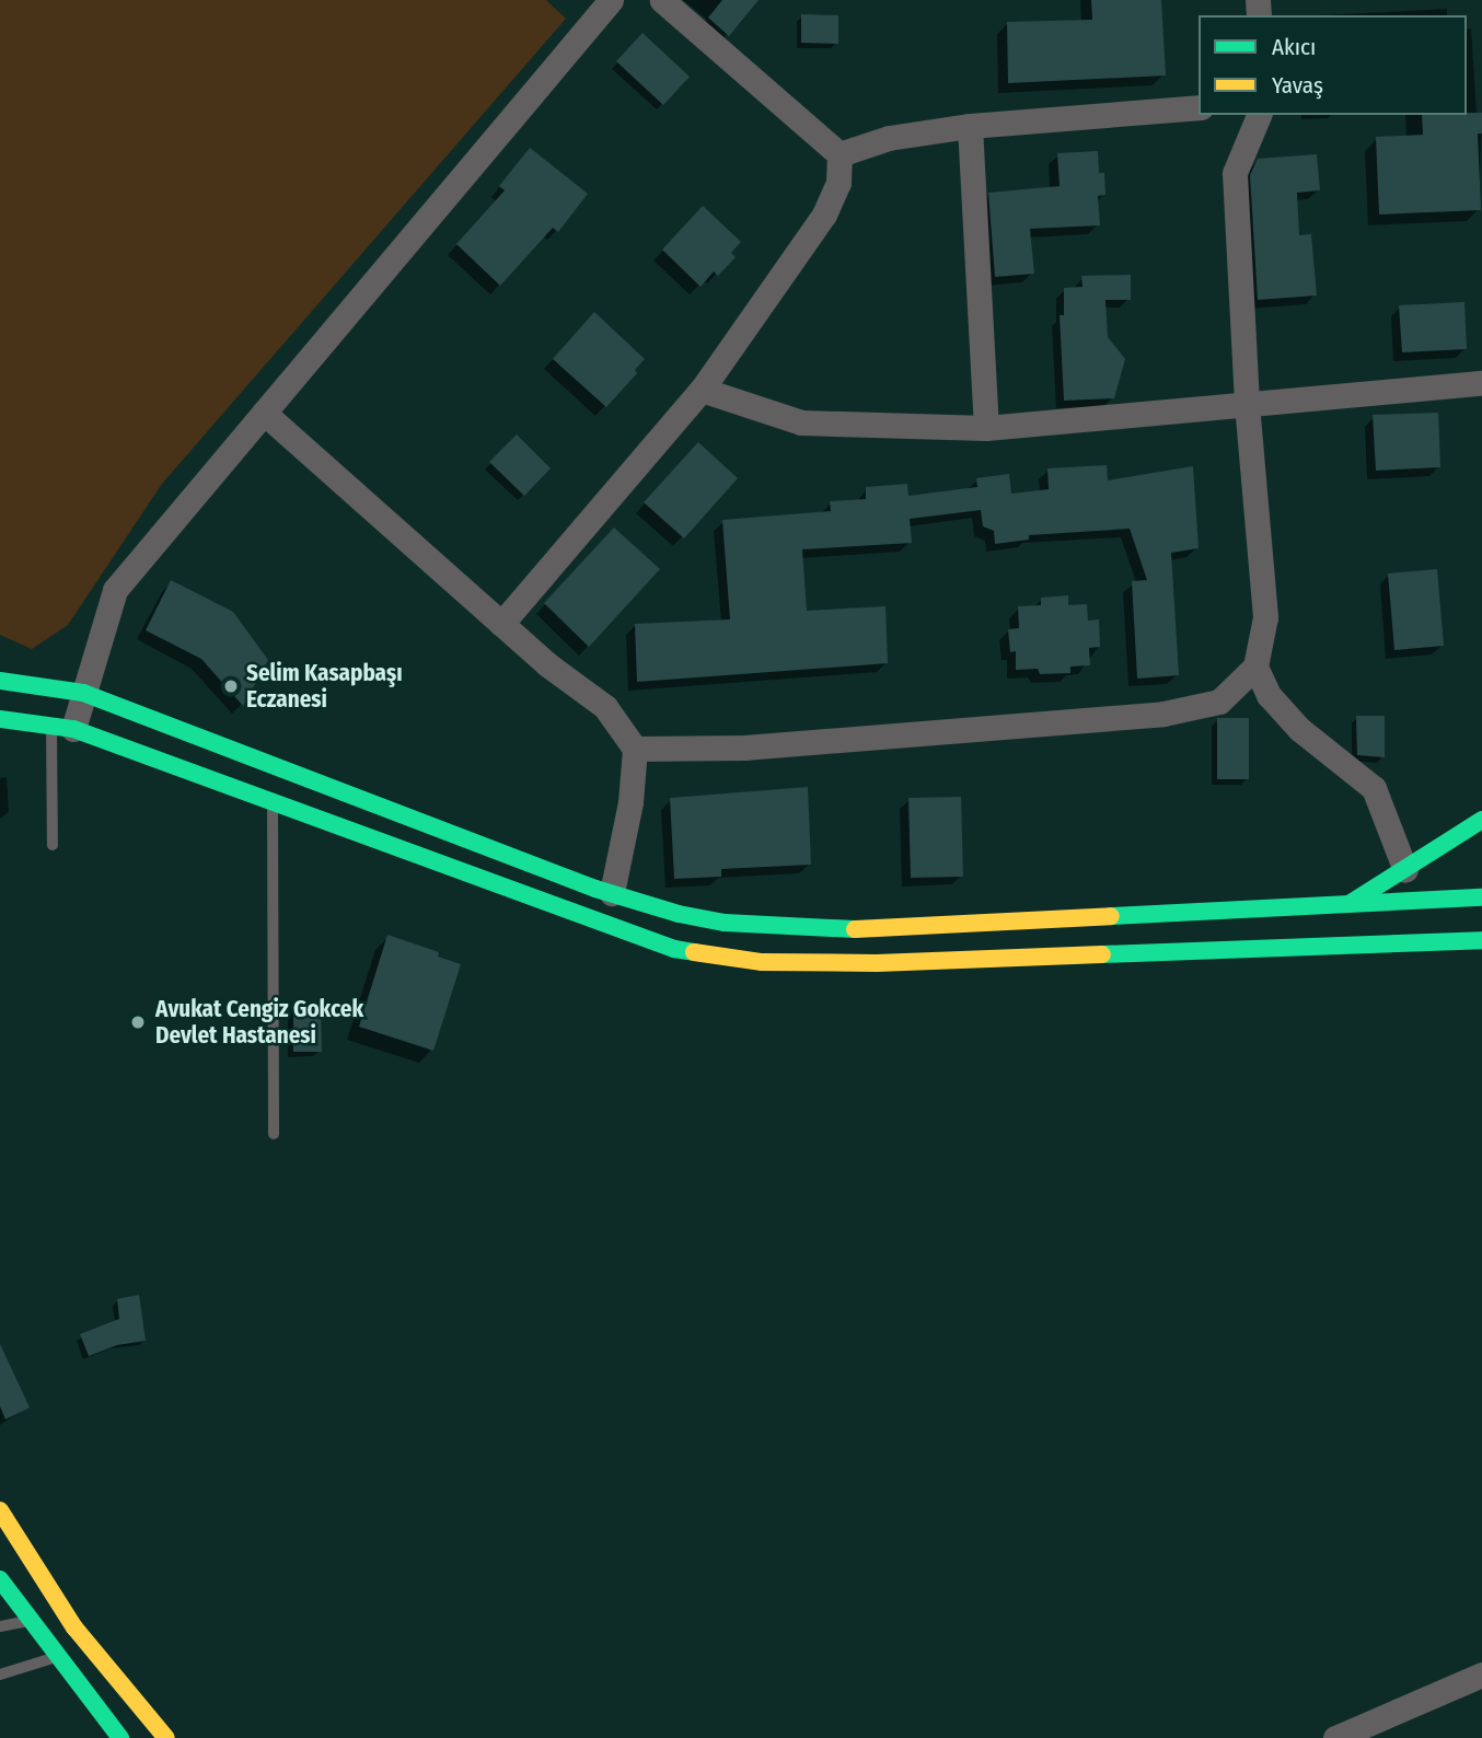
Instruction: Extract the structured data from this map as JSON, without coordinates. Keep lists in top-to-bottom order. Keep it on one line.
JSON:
{"places":["Selim Kasapbaşı Eczanesi","Avukat Cengiz Gokcek Devlet Hastanesi"],"legend":["Akıcı","Yavaş"]}
